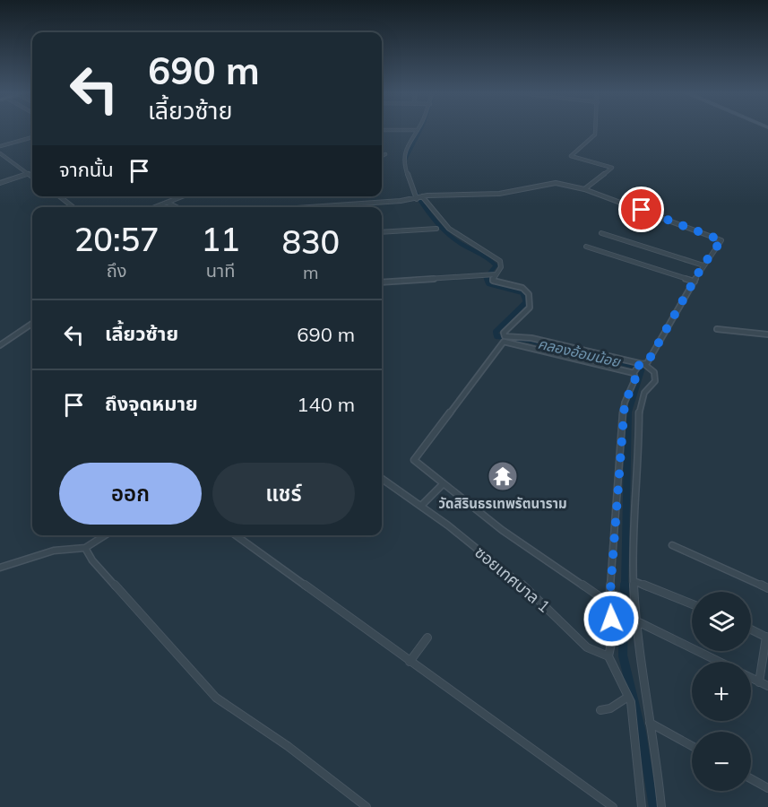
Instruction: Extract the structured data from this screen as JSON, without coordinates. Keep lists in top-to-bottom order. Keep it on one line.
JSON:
{"streets":{"street":["ซอยเทศบาล 1"]},"water":["คลองอ้อมน้อย"],"places":{"temple":["วัดสิรินธรเทพรัตนาราม"]},"page":{"turn":["690 m","เลี้ยวซ้าย"],"then":"จากนั้น","eta":["20:57","ถึง","11","นาที","830","m"],"list":[{"name":"เลี้ยวซ้าย","value":"690 m"},{"name":"ถึงจุดหมาย","value":"140 m"}],"buttons":["ออก","แชร์"],"map_buttons":["+","−"]}}
